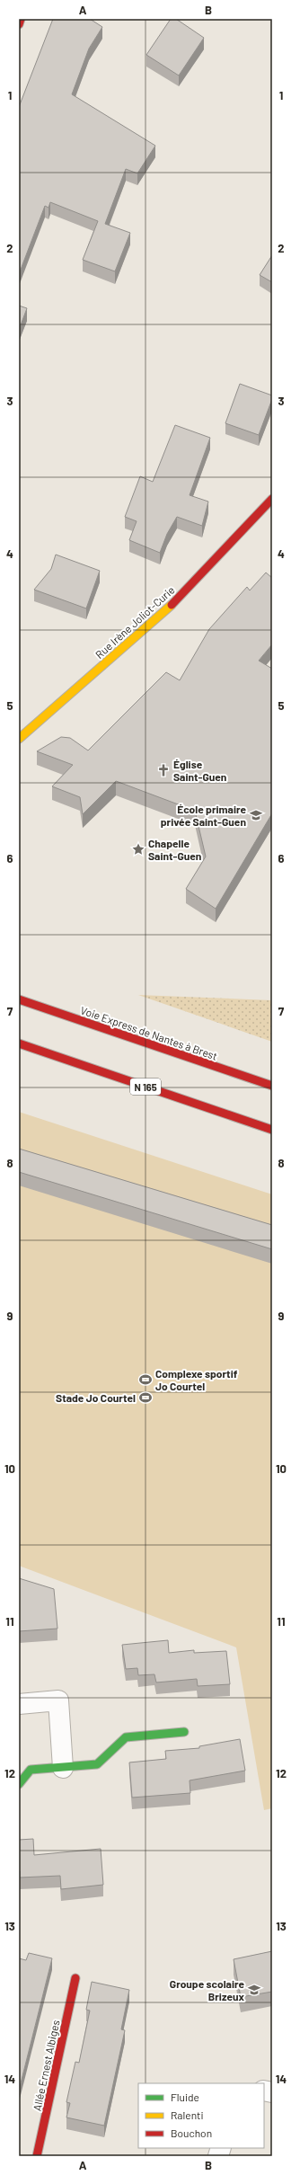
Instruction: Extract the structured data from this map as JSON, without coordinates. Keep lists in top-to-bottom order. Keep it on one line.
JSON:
{"streets":{"main road":["Rue Irène Joliot-Curie","Voie Express de Nantes à Brest","N 165","Allée Ernest Albiges"]},"places":{"church":["Église Saint-Guen"],"school or university":["École primaire privée Saint-Guen","Groupe scolaire Brizeux"],"place":["Chapelle Saint-Guen"],"sports":["Complexe sportif Jo Courtel","Stade Jo Courtel"]},"legend":["Fluide","Ralenti","Bouchon"],"grid":{"columns":["A","B"],"rows":["1","2","3","4","5","6","7","8","9","10","11","12","13","14"]}}
